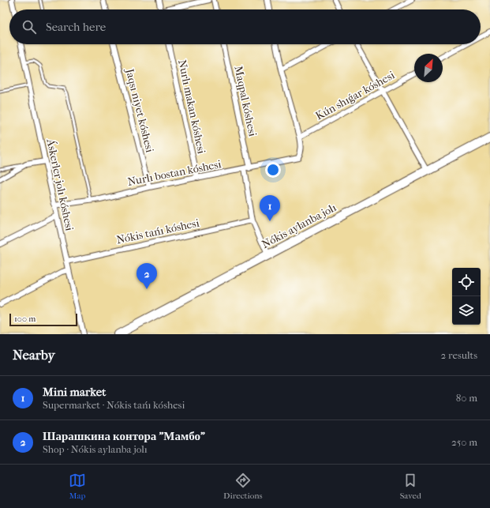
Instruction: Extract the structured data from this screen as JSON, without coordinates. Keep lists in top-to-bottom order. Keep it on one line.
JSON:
{"streets":{"main road":["Nókis aylanba jolı"],"street":["Kún shıǵar kóshesi","Maqpal kóshesi","Nurlı makan kóshesi","Jaqsı niyet kóshesi","Nurlı bostan kóshesi","Áskerler jolı kóshesi","Nókis tańı kóshesi"]},"crossings":[["Kún shıǵar kóshesi","Nurlı bostan kóshesi"],["Maqpal kóshesi","Nurlı bostan kóshesi"],["Nurlı makan kóshesi","Nurlı bostan kóshesi"],["Jaqsı niyet kóshesi","Nurlı bostan kóshesi"],["Nurlı bostan kóshesi","Áskerler jolı kóshesi"],["Áskerler jolı kóshesi","Nókis tańı kóshesi"]],"scale_bar":"100 m","north":"top right","page":{"search":"Search here","pins":["1","2"],"scale":"100 m","heading":["Nearby","2 results"],"list":[{"mark":"1","name":"Mini market","note":"Supermarket · Nókis tańı kóshesi","value":"80 m"},{"mark":"2","name":"Шарашкина контора \"Мамбо\"","note":"Shop · Nókis aylanba jolı","value":"250 m"}],"nav":["Map","Directions","Saved"]}}
